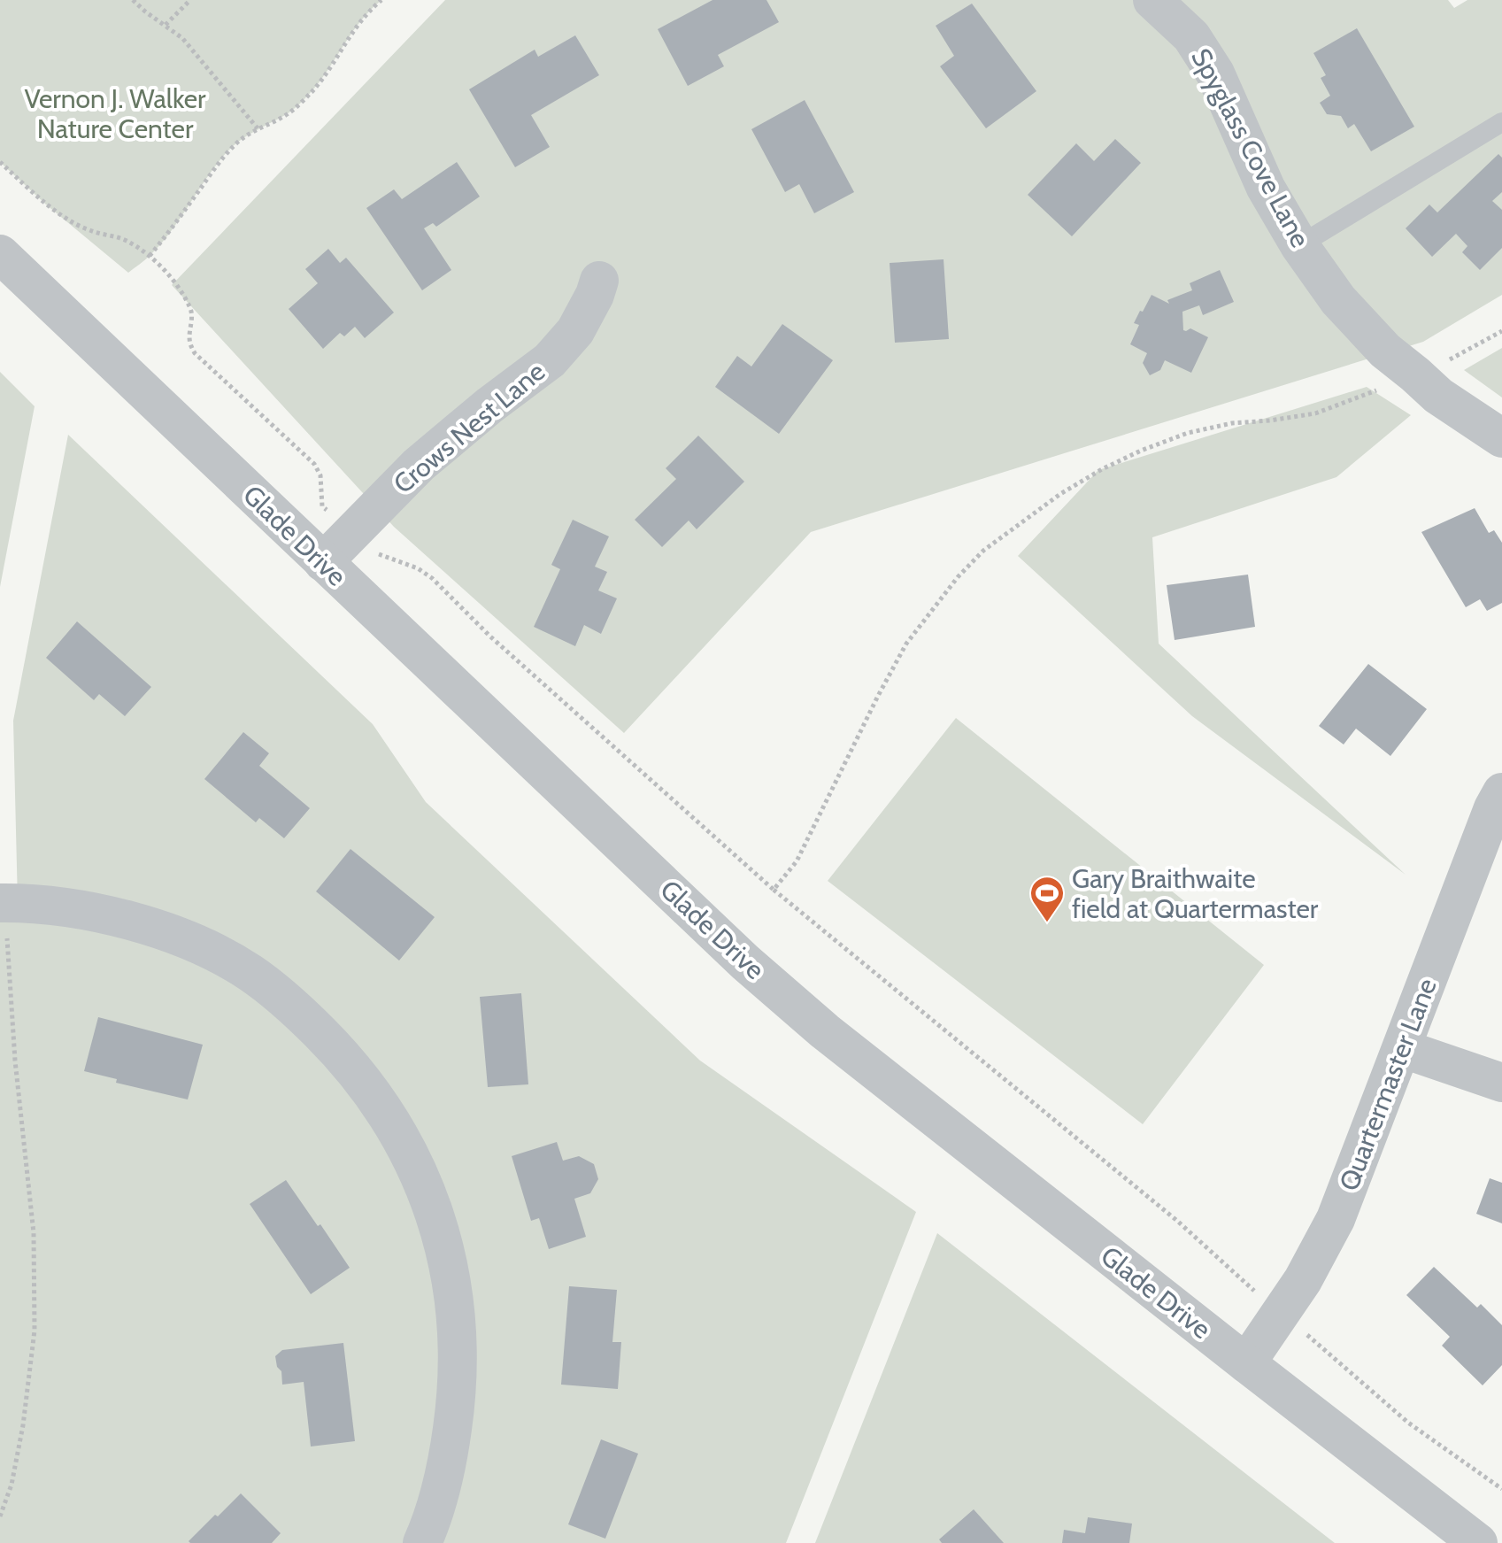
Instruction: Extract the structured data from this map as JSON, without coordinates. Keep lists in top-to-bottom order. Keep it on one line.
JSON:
{"streets":{"street":["Spyglass Cove Lane","Crows Nest Lane","Glade Drive","Quartermaster Lane"]},"crossings":[["Crows Nest Lane","Glade Drive"],["Glade Drive","Quartermaster Lane"]],"parks":["Vernon J. Walker Nature Center"],"places":{"sports":["Gary Braithwaite field at Quartermaster"]}}
